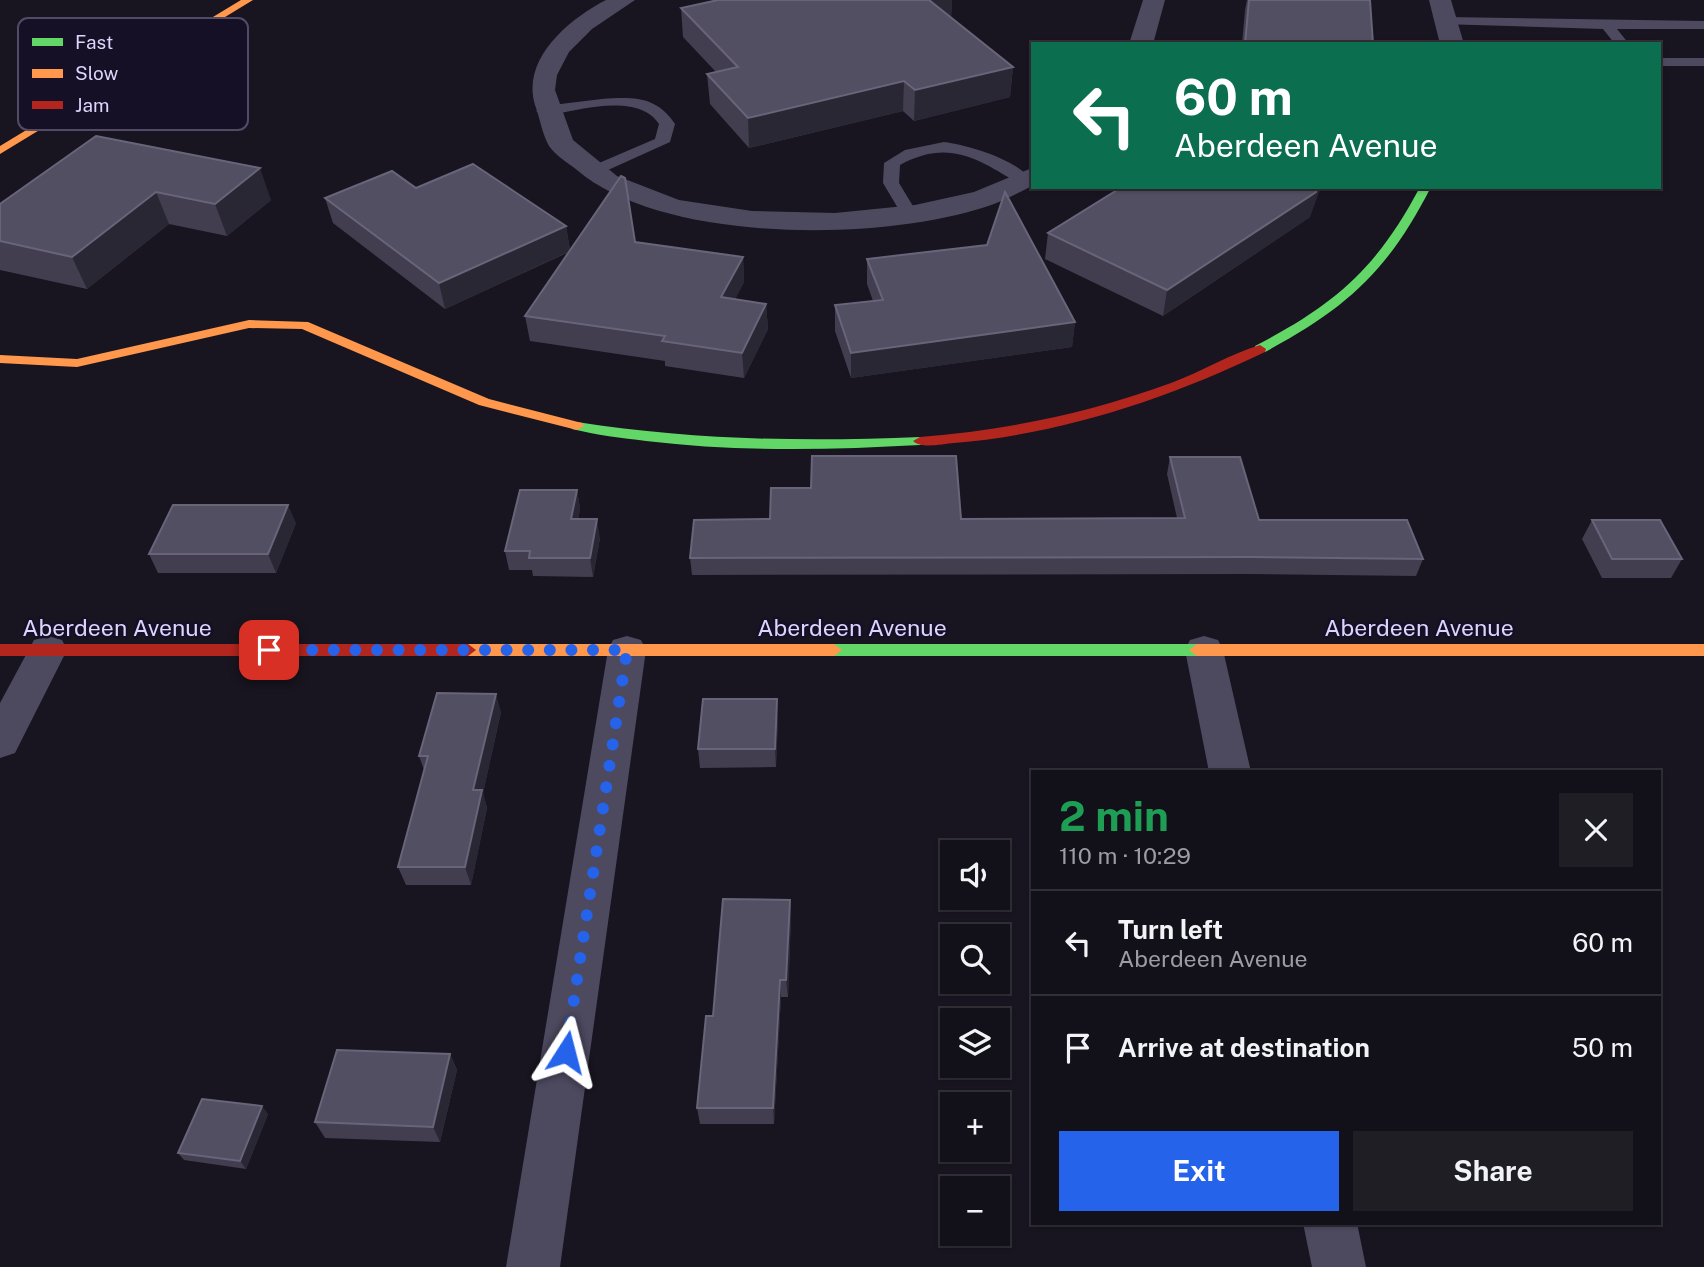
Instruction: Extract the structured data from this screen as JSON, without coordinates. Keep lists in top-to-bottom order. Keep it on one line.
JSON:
{"streets":{"street":["Aberdeen Avenue"]},"legend":["Fast","Slow","Jam"],"page":{"turn":["60 m","Aberdeen Avenue"],"heading":["2 min","110 m · 10:29"],"map_buttons":["+","−"],"list":[{"name":"Turn left","note":"Aberdeen Avenue","value":"60 m"},{"name":"Arrive at destination","value":"50 m"}],"buttons":["Exit","Share"]}}
